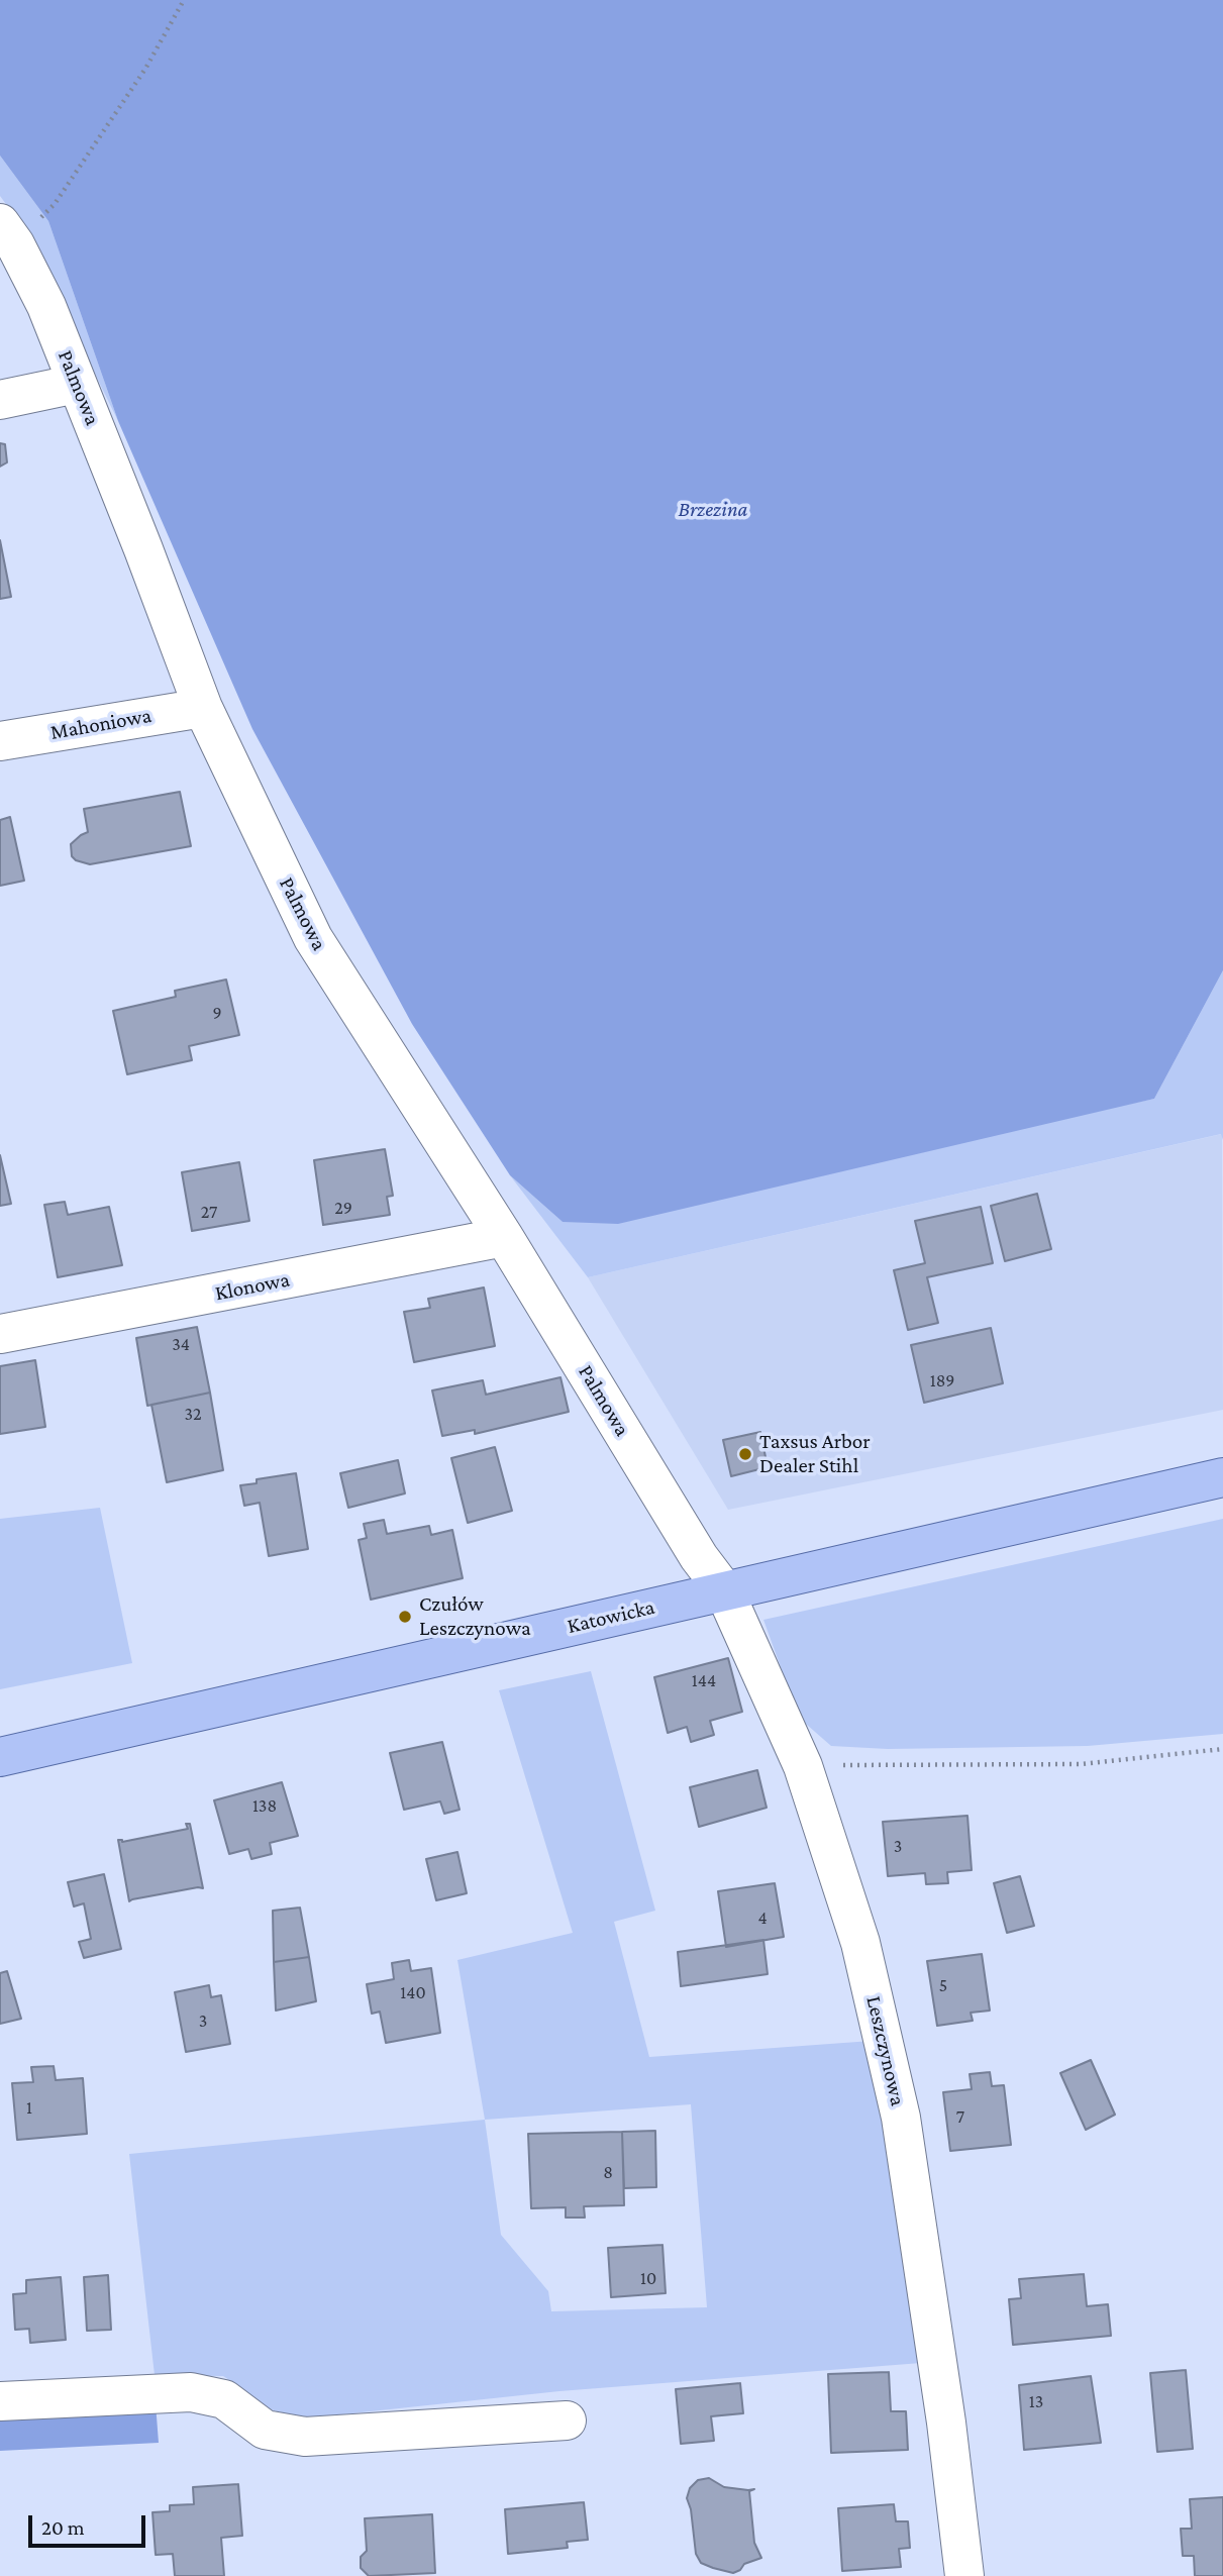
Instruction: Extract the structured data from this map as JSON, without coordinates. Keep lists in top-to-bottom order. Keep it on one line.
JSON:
{"streets":{"main road":["Katowicka"],"street":["Palmowa","Mahoniowa","Klonowa","Leszczynowa"]},"crossings":[["Palmowa","Mahoniowa"],["Palmowa","Klonowa"],["Palmowa","Leszczynowa"],["Katowicka","Leszczynowa"]],"parks":["Brzezina"],"places":["Taxsus Arbor Dealer Stihl","Czułów Leszczynowa"],"house_numbers":["9","29","27","34","189","32","144","138","3","4","5","140","3","1","7","8","10","13"],"scale_bar":"20 m"}
